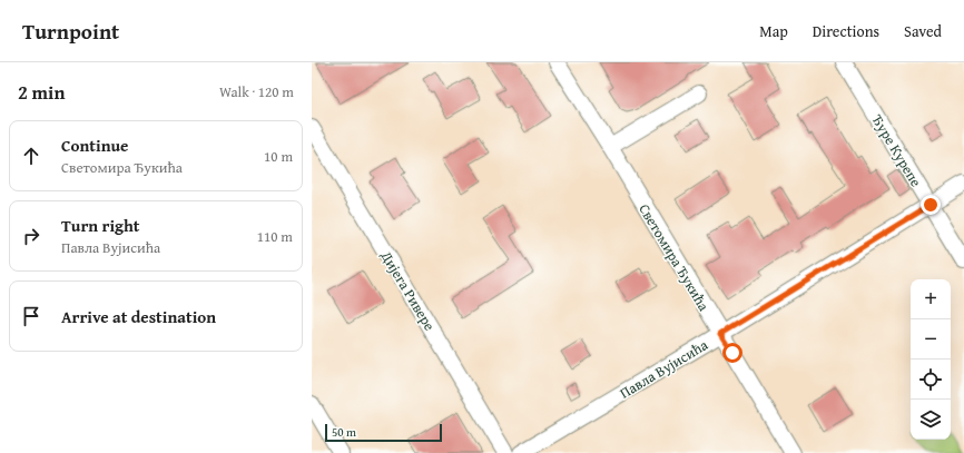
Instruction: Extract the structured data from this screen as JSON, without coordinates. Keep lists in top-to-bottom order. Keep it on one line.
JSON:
{"streets":{"street":["Ђуре Курепе","Светомира Ђукића","Дијега Ривере","Павла Вујисића"]},"crossings":[["Ђуре Курепе","Павла Вујисића"],["Светомира Ђукића","Павла Вујисића"]],"scale_bar":"50 m","page":{"header":"Turnpoint","nav":["Map","Directions","Saved"],"heading":["2 min","Walk · 120 m"],"list":[["Continue","Светомира Ђукића","10 m"],["Turn right","Павла Вујисића","110 m"],"Arrive at destination"],"map_buttons":["+","−"],"scale":"50 m"}}
